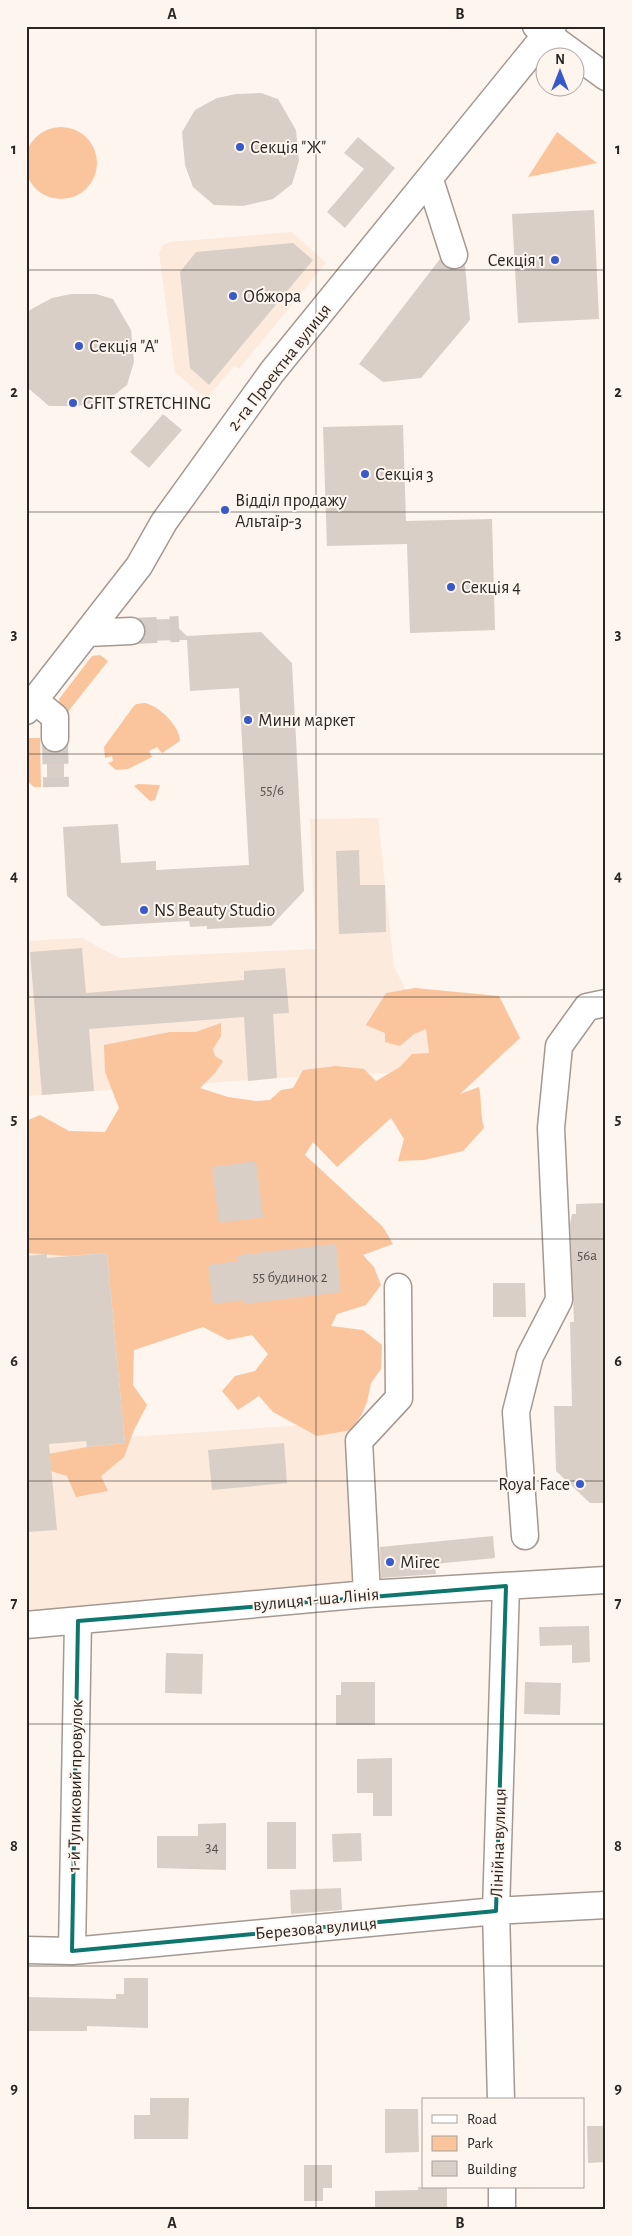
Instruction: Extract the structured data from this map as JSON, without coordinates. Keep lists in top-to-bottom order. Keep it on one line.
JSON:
{"streets":{"street":["2-га Проектна вулиця","вулиця 1-ша Лінія","1-й Тупиковий провулок","Лінійна вулиця","Березова вулиця"]},"crossings":[["вулиця 1-ша Лінія","1-й Тупиковий провулок"],["вулиця 1-ша Лінія","Лінійна вулиця"],["1-й Тупиковий провулок","Березова вулиця"],["Лінійна вулиця","Березова вулиця"]],"places":["Секція \"Ж\"","Секція 1","Обжора","Секція \"А\"","GFIT STRETCHING","Секція 3","Відділ продажу Альтаїр-3","Секція 4","Мини маркет","NS Beauty Studio","Royal Face","Мігес"],"house_numbers":["55/6","56а","55 будинок 2","34"],"legend":["Road","Park","Building"],"north":"top","grid":{"columns":["A","B"],"rows":["1","2","3","4","5","6","7","8","9"]}}
